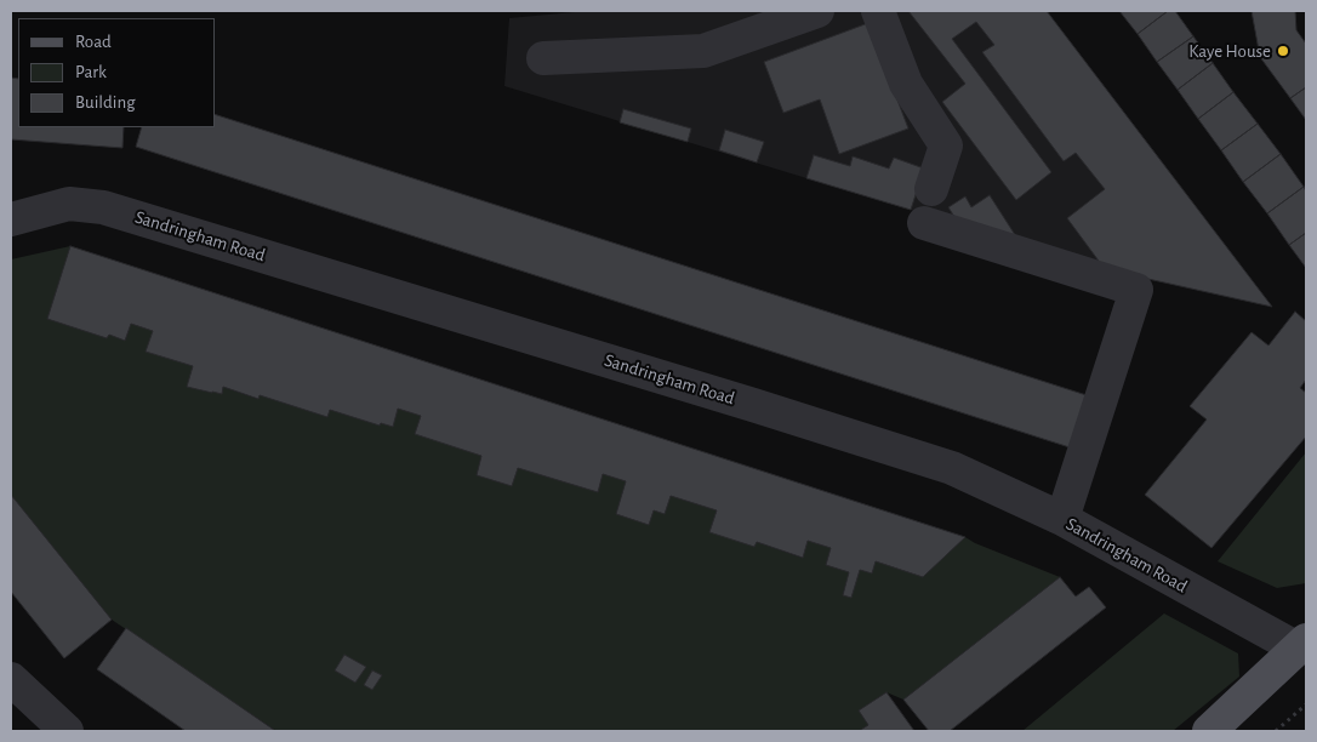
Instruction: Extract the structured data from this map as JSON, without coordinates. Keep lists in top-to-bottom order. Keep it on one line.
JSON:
{"streets":{"street":["Sandringham Road"]},"places":["Kaye House"],"legend":["Road","Park","Building"]}
